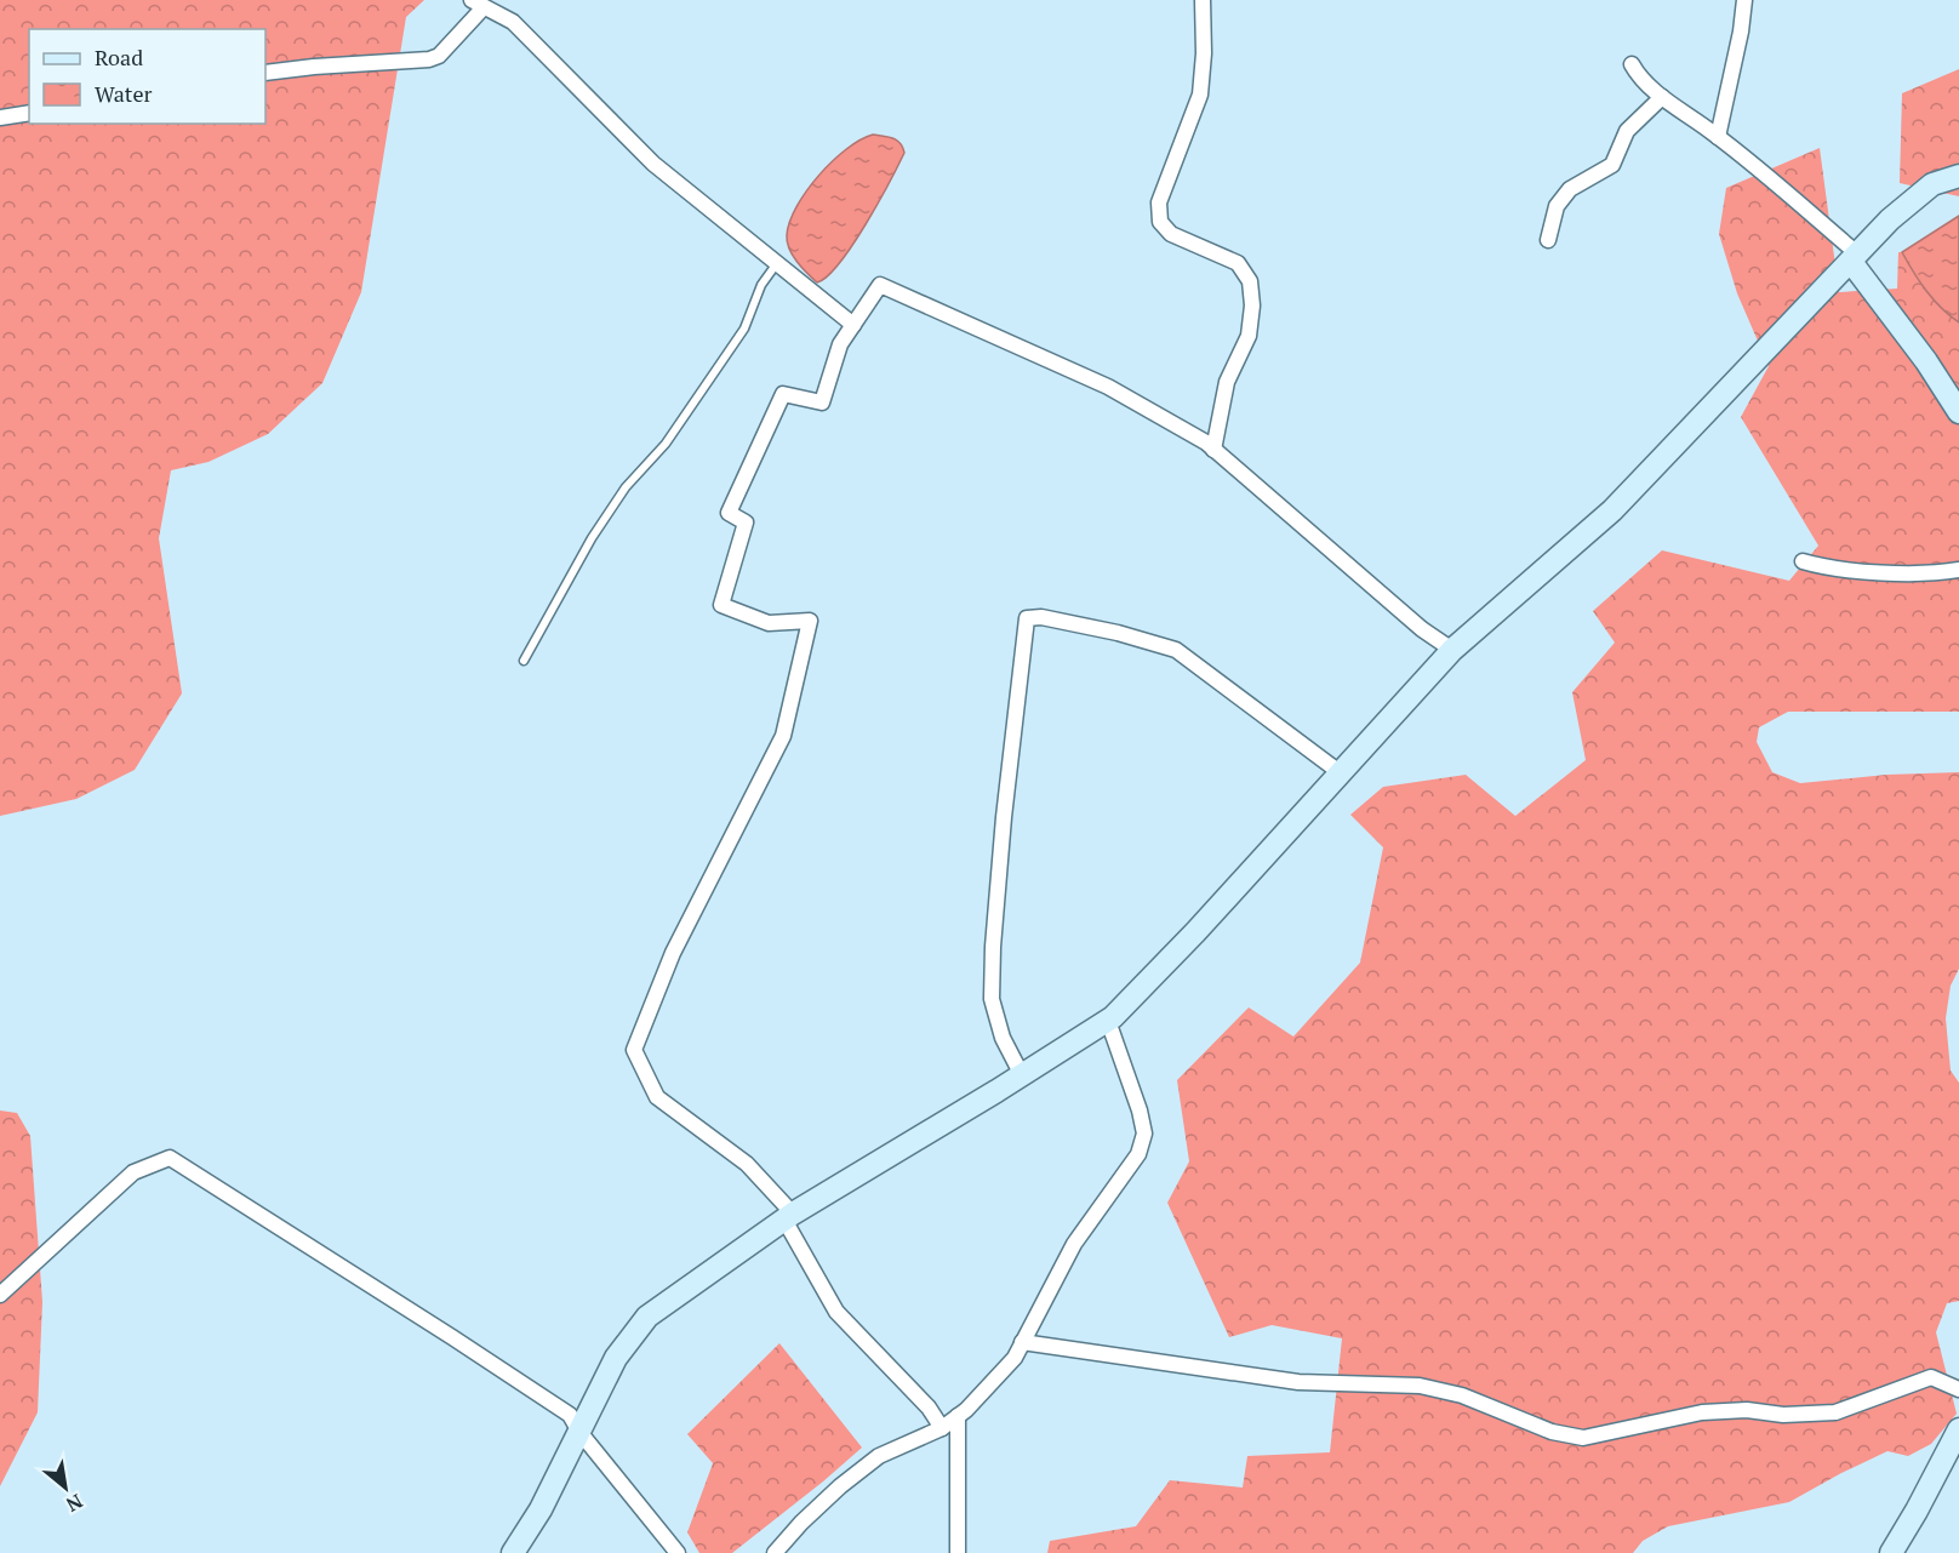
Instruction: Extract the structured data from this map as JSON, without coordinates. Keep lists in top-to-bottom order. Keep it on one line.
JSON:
{"legend":["Road","Water"],"north":"bottom right"}
